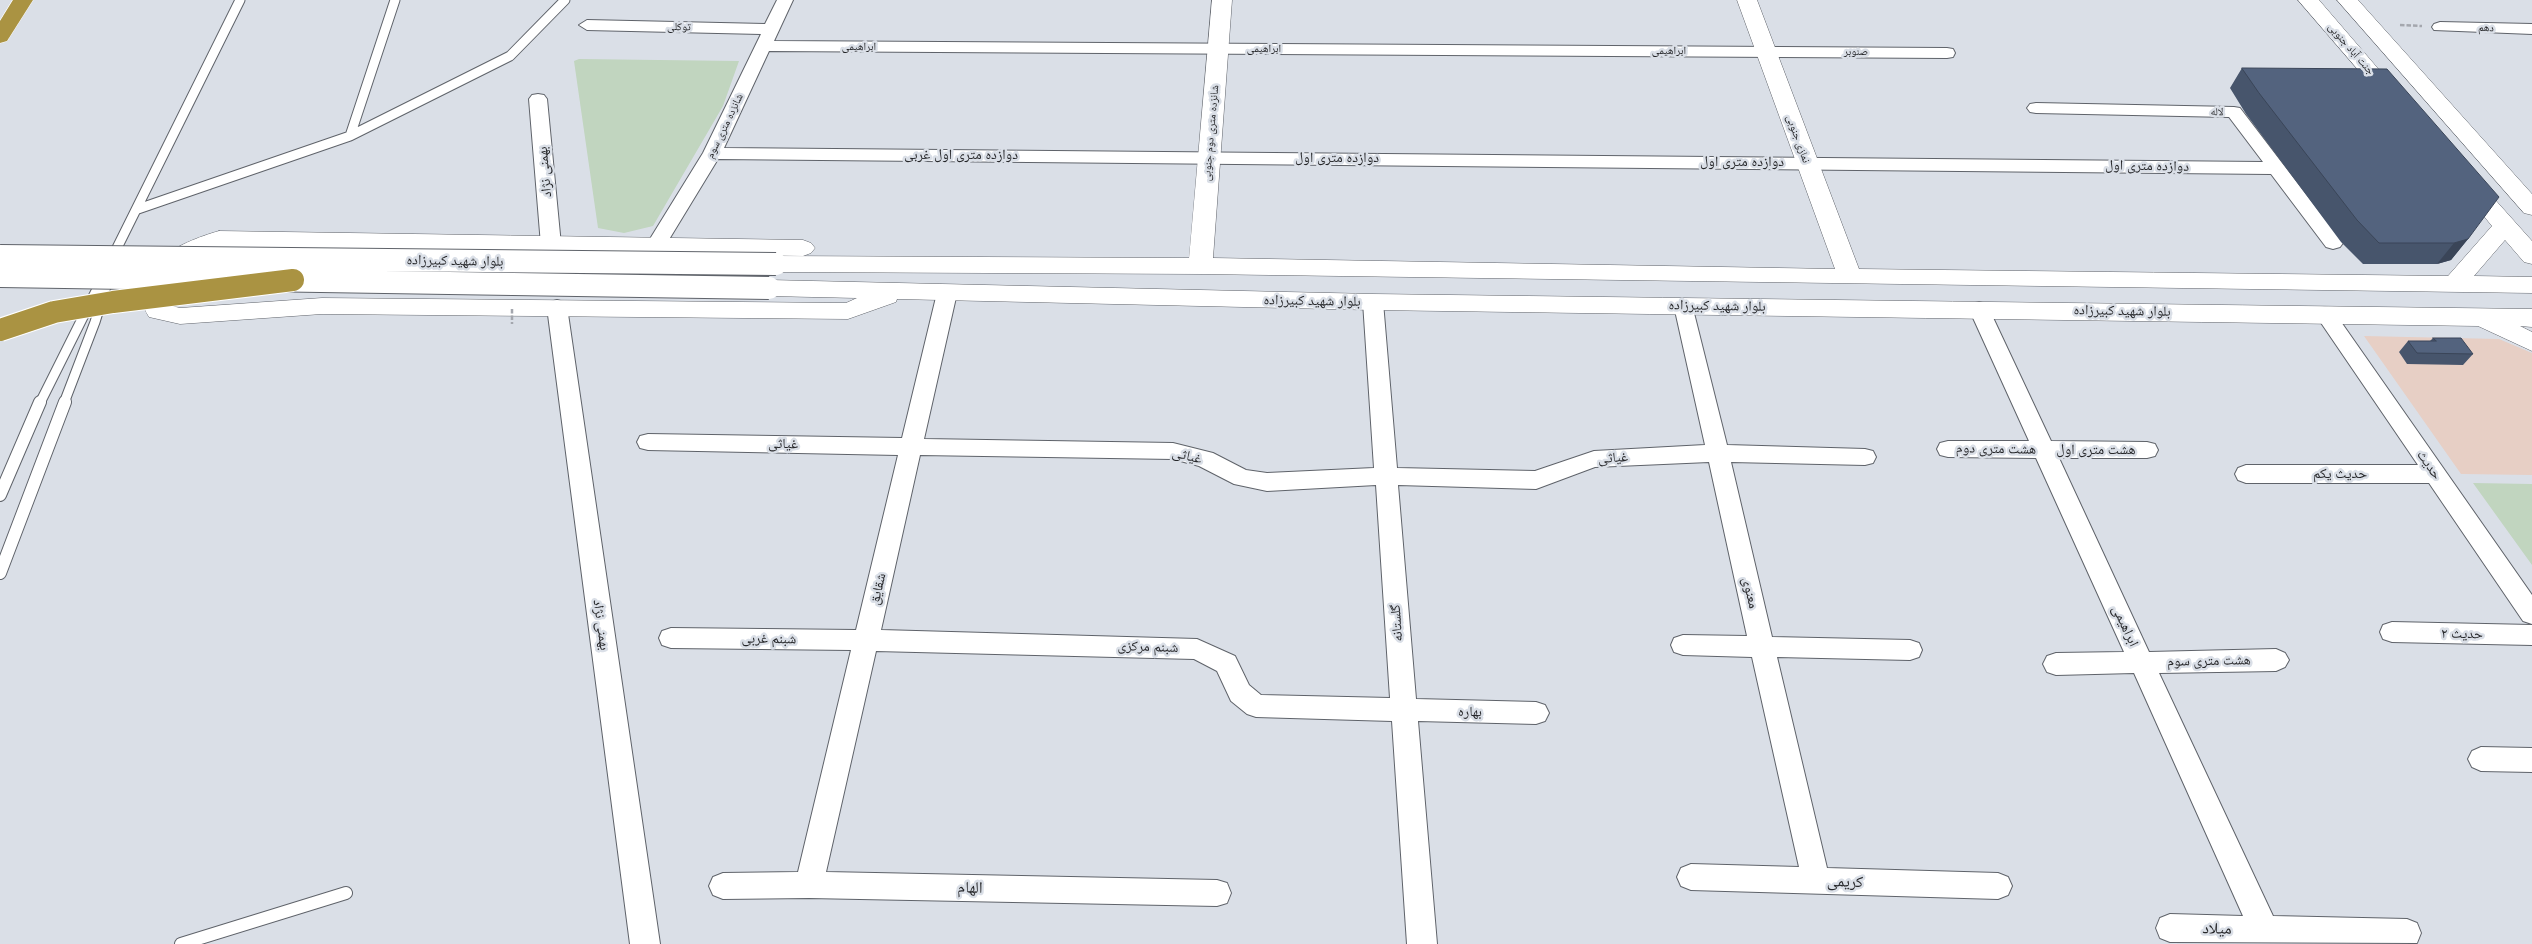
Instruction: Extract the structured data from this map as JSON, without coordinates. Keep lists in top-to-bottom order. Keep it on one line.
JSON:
{"streets":{"main road":["جنت آباد جنوبی","شانزده متری دوم جنوبی","نمازی جنوبی","بلوار شهید کبیرزاده"],"street":["توکلی","دهم","ابراهیمی","صنوبر","لاله","شانزده متری سوم","دوازده متری اول غربی","دوازده متری اول","بهمنی نژاد","غیاثی","هشت متری دوم","هشت متری اول","حدیث","حدیث یکم","شقایق","معنوی","گلستانه","حدیث ۲","شبنم غربی","شبنم مرکزی","هشت متری سوم","بهاره","کریمی","الهام","میلاد"]},"crossings":[["توکلی","شانزده متری سوم"],["ابراهیمی","صنوبر"],["ابراهیمی","شانزده متری سوم"],["ابراهیمی","شانزده متری دوم جنوبی"],["ابراهیمی","نمازی جنوبی"],["ابراهیمی","بلوار شهید کبیرزاده"],["ابراهیمی","هشت متری دوم"],["ابراهیمی","هشت متری اول"],["ابراهیمی","هشت متری سوم"],["ابراهیمی","میلاد"],["صنوبر","نمازی جنوبی"],["لاله","دوازده متری اول"],["شانزده متری سوم","دوازده متری اول غربی"],["شانزده متری سوم","بلوار شهید کبیرزاده"],["شانزده متری دوم جنوبی","دوازده متری اول غربی"],["شانزده متری دوم جنوبی","دوازده متری اول"],["شانزده متری دوم جنوبی","بلوار شهید کبیرزاده"],["نمازی جنوبی","دوازده متری اول"],["نمازی جنوبی","بلوار شهید کبیرزاده"],["دوازده متری اول غربی","دوازده متری اول"],["بهمنی نژاد","بلوار شهید کبیرزاده"],["بلوار شهید کبیرزاده","حدیث"],["بلوار شهید کبیرزاده","شقایق"],["بلوار شهید کبیرزاده","معنوی"],["بلوار شهید کبیرزاده","گلستانه"],["غیاثی","شقایق"],["غیاثی","معنوی"],["غیاثی","گلستانه"],["هشت متری دوم","هشت متری اول"],["حدیث","حدیث یکم"],["شقایق","شبنم غربی"],["شقایق","شبنم مرکزی"],["شقایق","الهام"],["معنوی","کریمی"],["گلستانه","شبنم مرکزی"],["گلستانه","بهاره"],["شبنم غربی","شبنم مرکزی"],["شبنم مرکزی","بهاره"]]}
